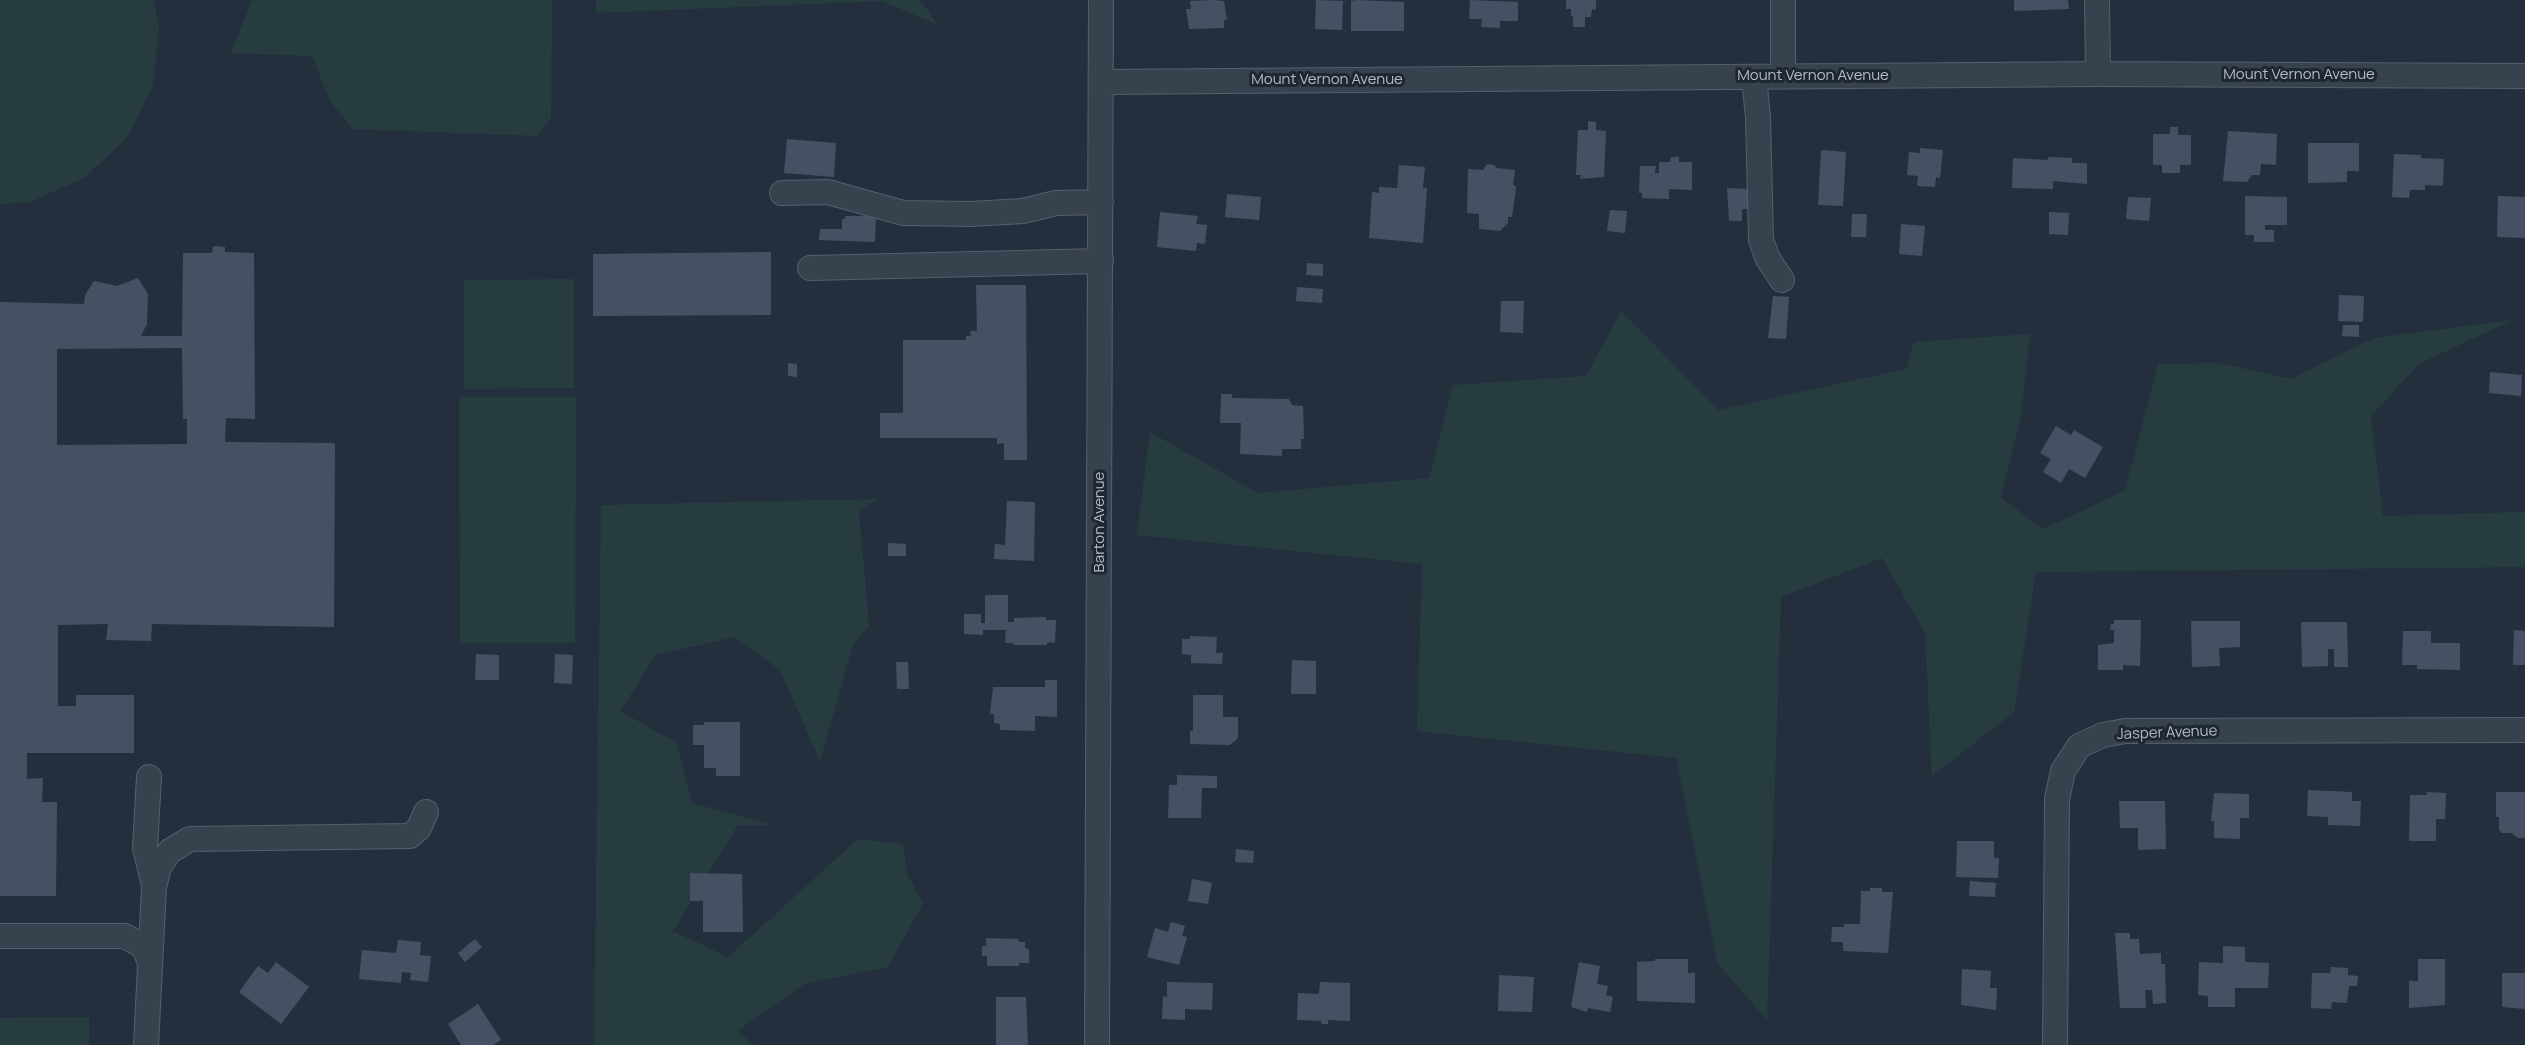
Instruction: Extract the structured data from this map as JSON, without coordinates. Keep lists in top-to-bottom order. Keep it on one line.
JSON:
{"streets":{"street":["Mount Vernon Avenue","Barton Avenue","Jasper Avenue"]},"crossings":[["Mount Vernon Avenue","Barton Avenue"]]}
